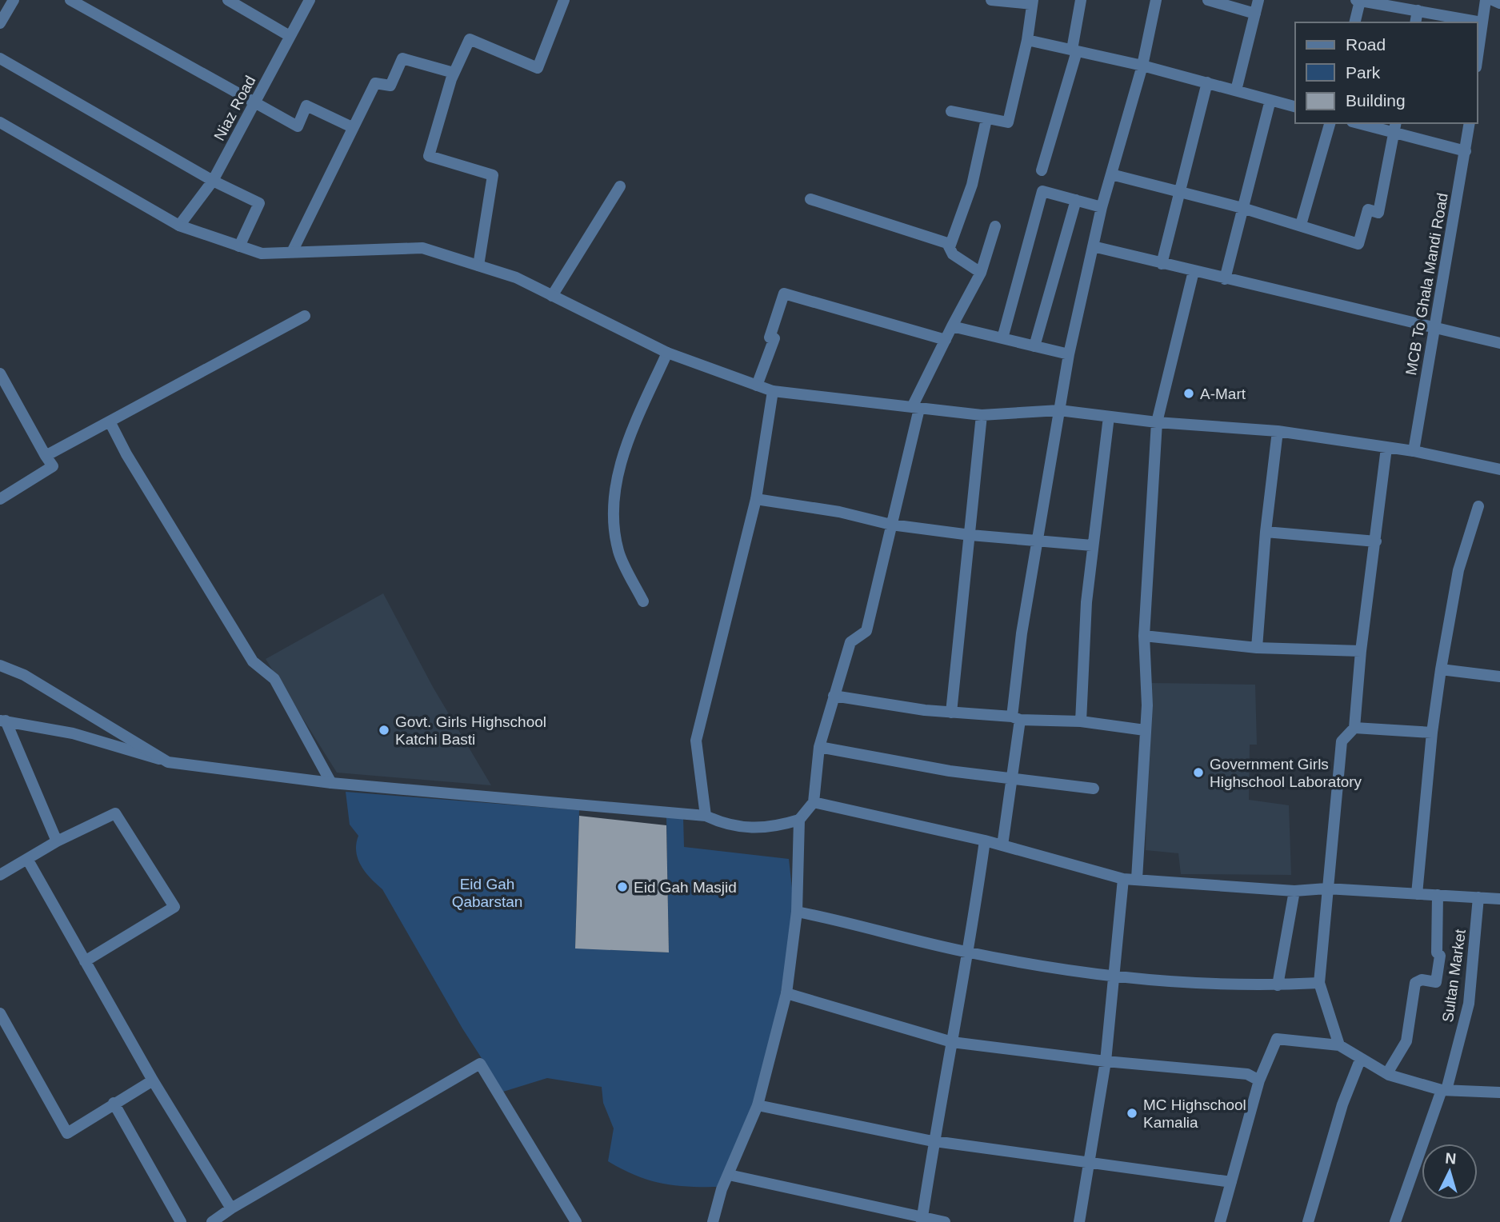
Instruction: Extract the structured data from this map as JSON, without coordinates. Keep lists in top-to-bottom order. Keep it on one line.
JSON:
{"streets":{"street":["Niaz Road","MCB To Ghala Mandi Road","Sultan Market"]},"parks":["Eid Gah Qabarstan"],"places":["A-Mart","Govt. Girls Highschool Katchi Basti","Government Girls Highschool Laboratory","Eid Gah Masjid","MC Highschool Kamalia"],"legend":["Road","Park","Building"],"north":"top"}
